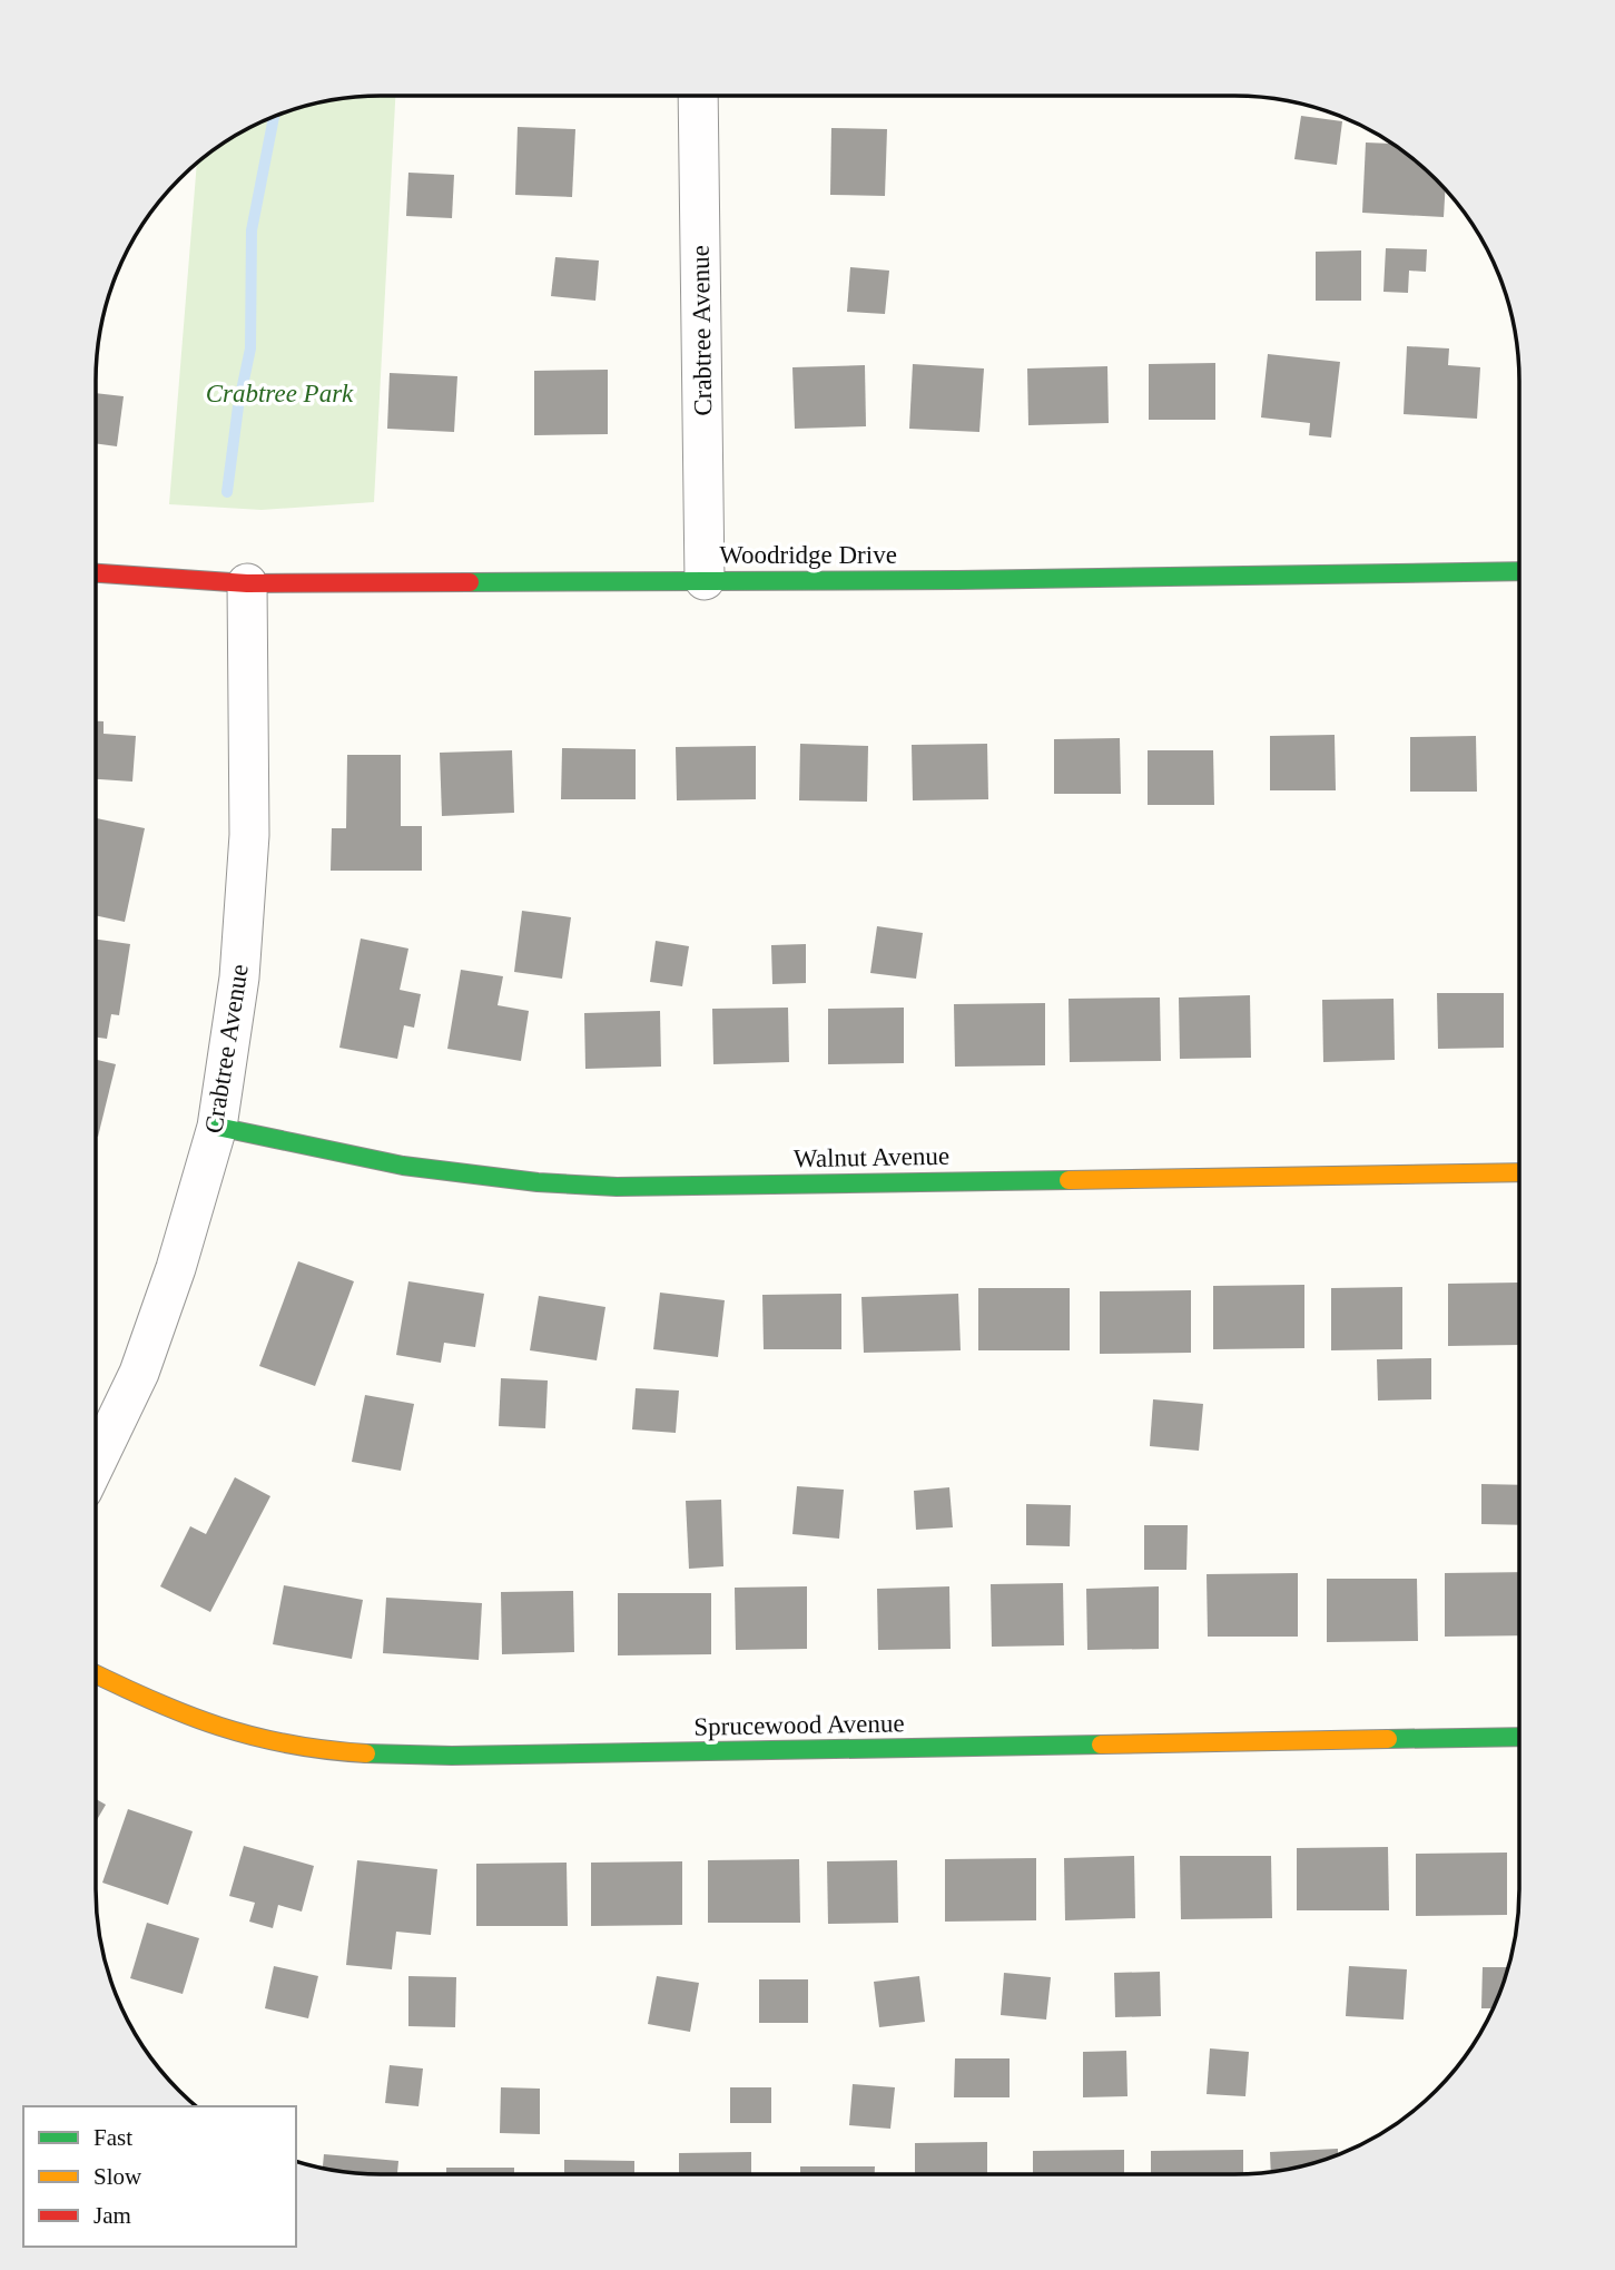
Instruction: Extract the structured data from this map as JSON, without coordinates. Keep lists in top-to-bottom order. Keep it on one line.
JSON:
{"streets":{"street":["Crabtree Avenue","Woodridge Drive","Walnut Avenue","Sprucewood Avenue"]},"crossings":[["Crabtree Avenue","Woodridge Drive"],["Crabtree Avenue","Walnut Avenue"]],"parks":["Crabtree Park"],"legend":["Fast","Slow","Jam"]}
